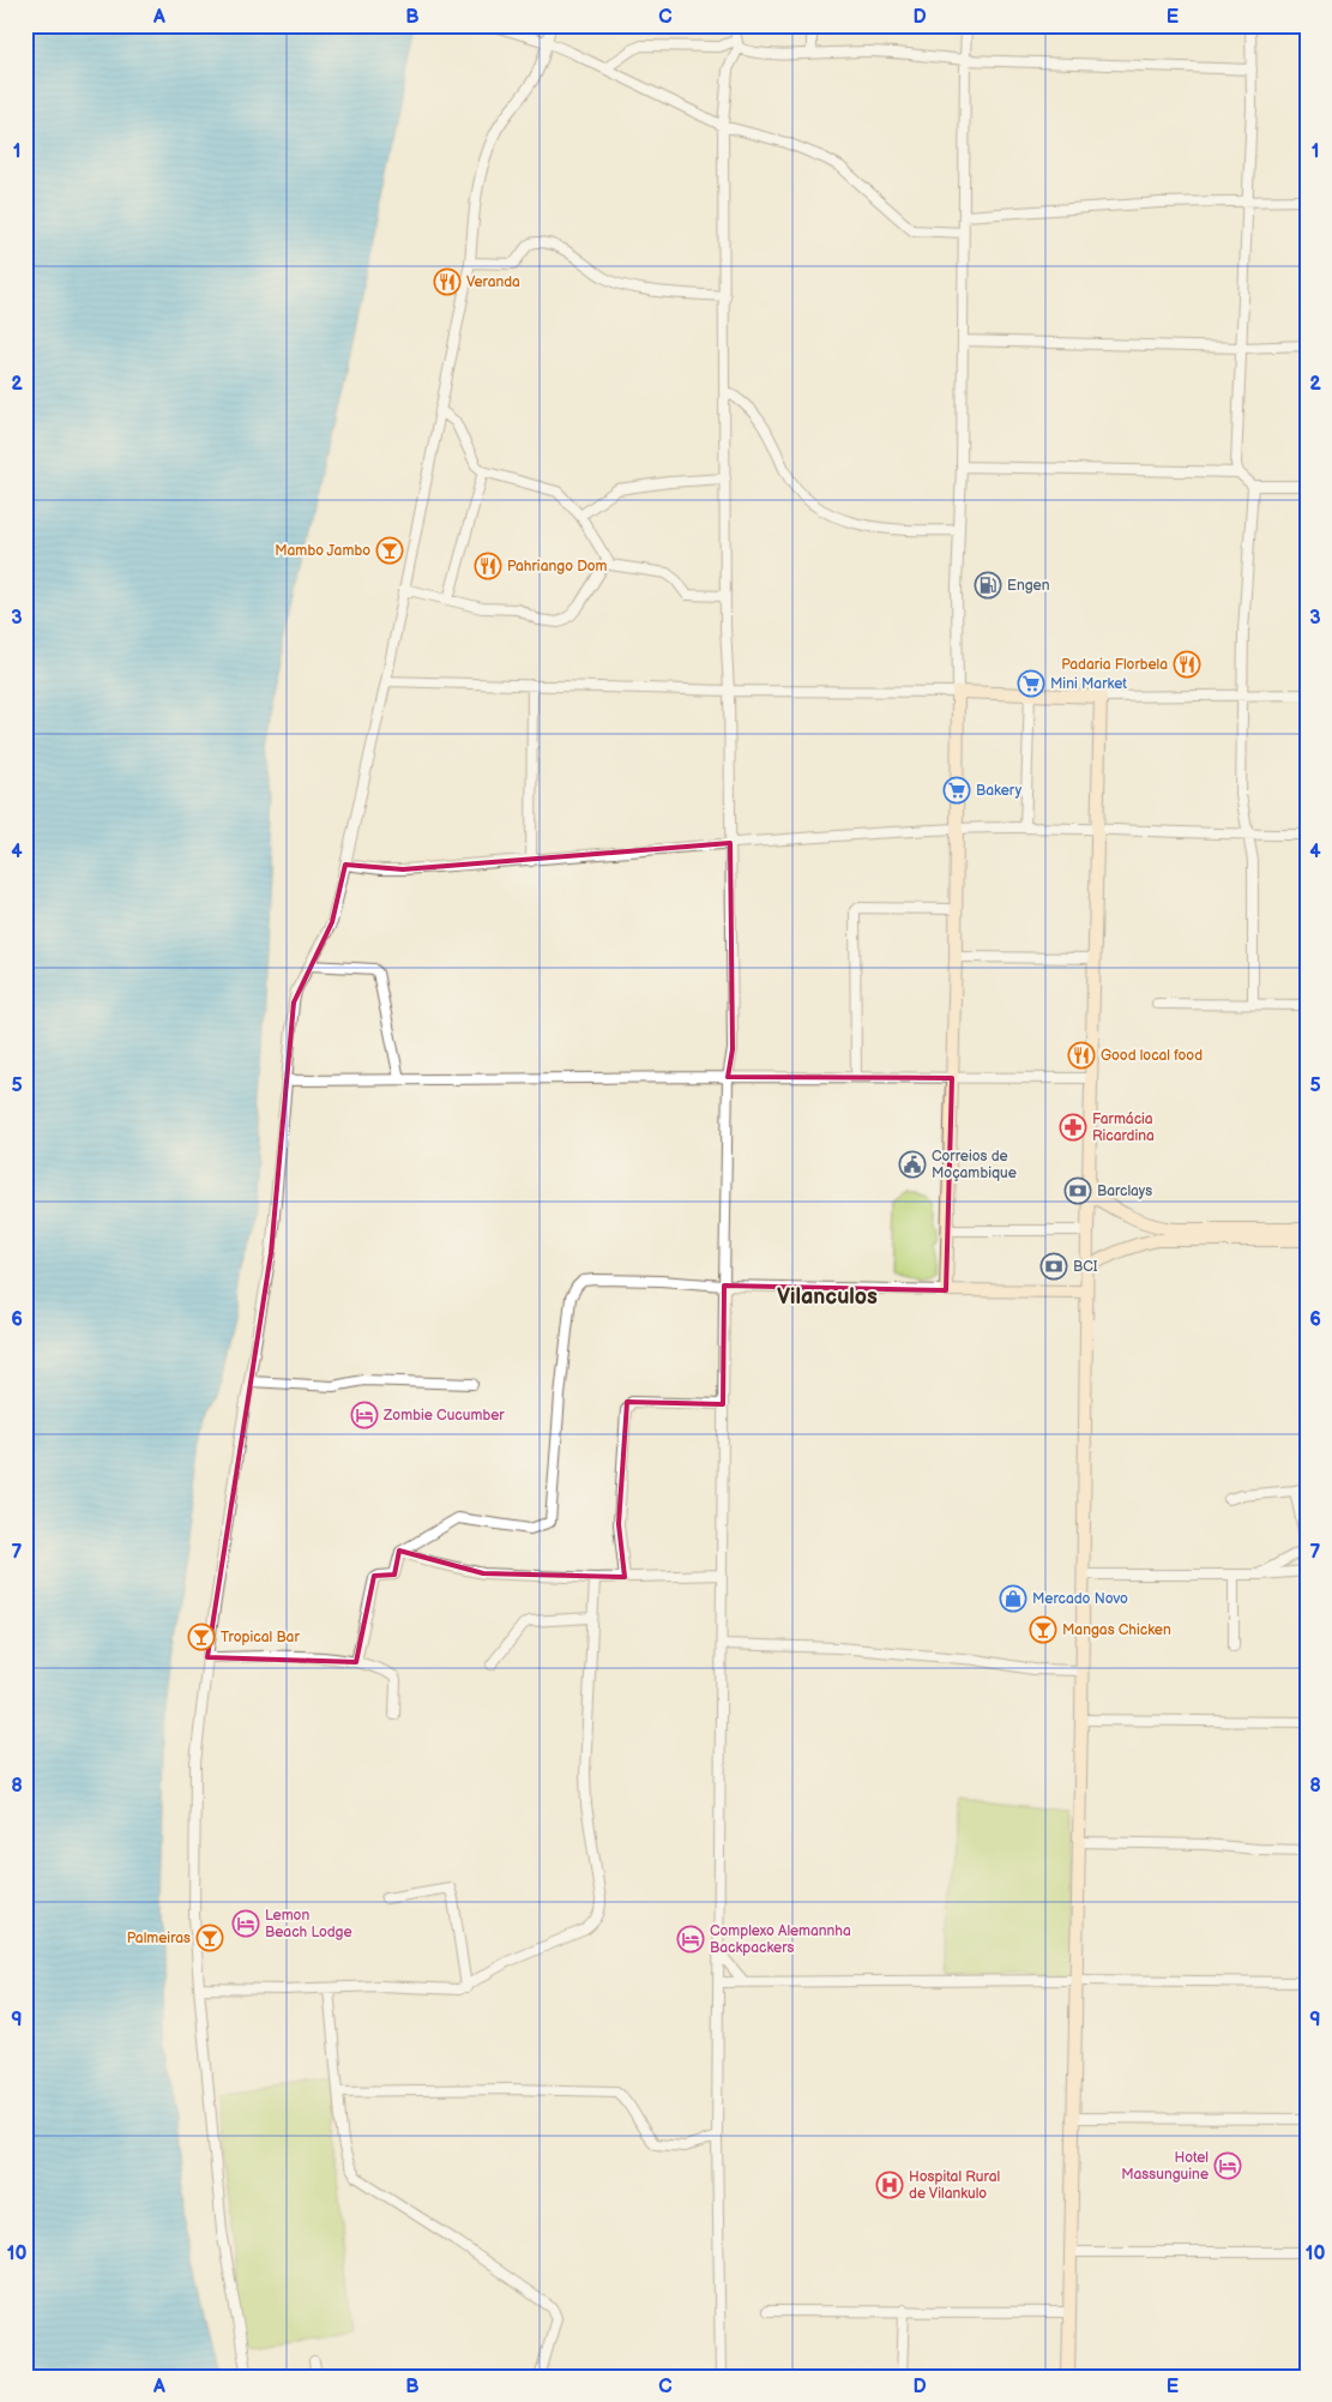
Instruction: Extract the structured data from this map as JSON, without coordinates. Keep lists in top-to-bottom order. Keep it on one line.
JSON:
{"districts":["Vilanculos"],"places":{"restaurant":["Veranda","Pahriango Dom","Padaria Florbela","Good local food"],"bar":["Mambo Jambo","Mangas Chicken","Tropical Bar","Palmeiras"],"fuel station":["Engen"],"supermarket":["Mini Market","Bakery"],"pharmacy":["Farmácia Ricardina"],"public building":["Correios de Moçambique"],"bank":["Barclays","BCI"],"hotel":["Zombie Cucumber","Lemon Beach Lodge","Complexo Alemannha Backpackers","Hotel Massunguine"],"shop":["Mercado Novo"],"hospital":["Hospital Rural de Vilankulo"]},"grid":{"columns":["A","B","C","D","E"],"rows":["1","2","3","4","5","6","7","8","9","10"]}}
